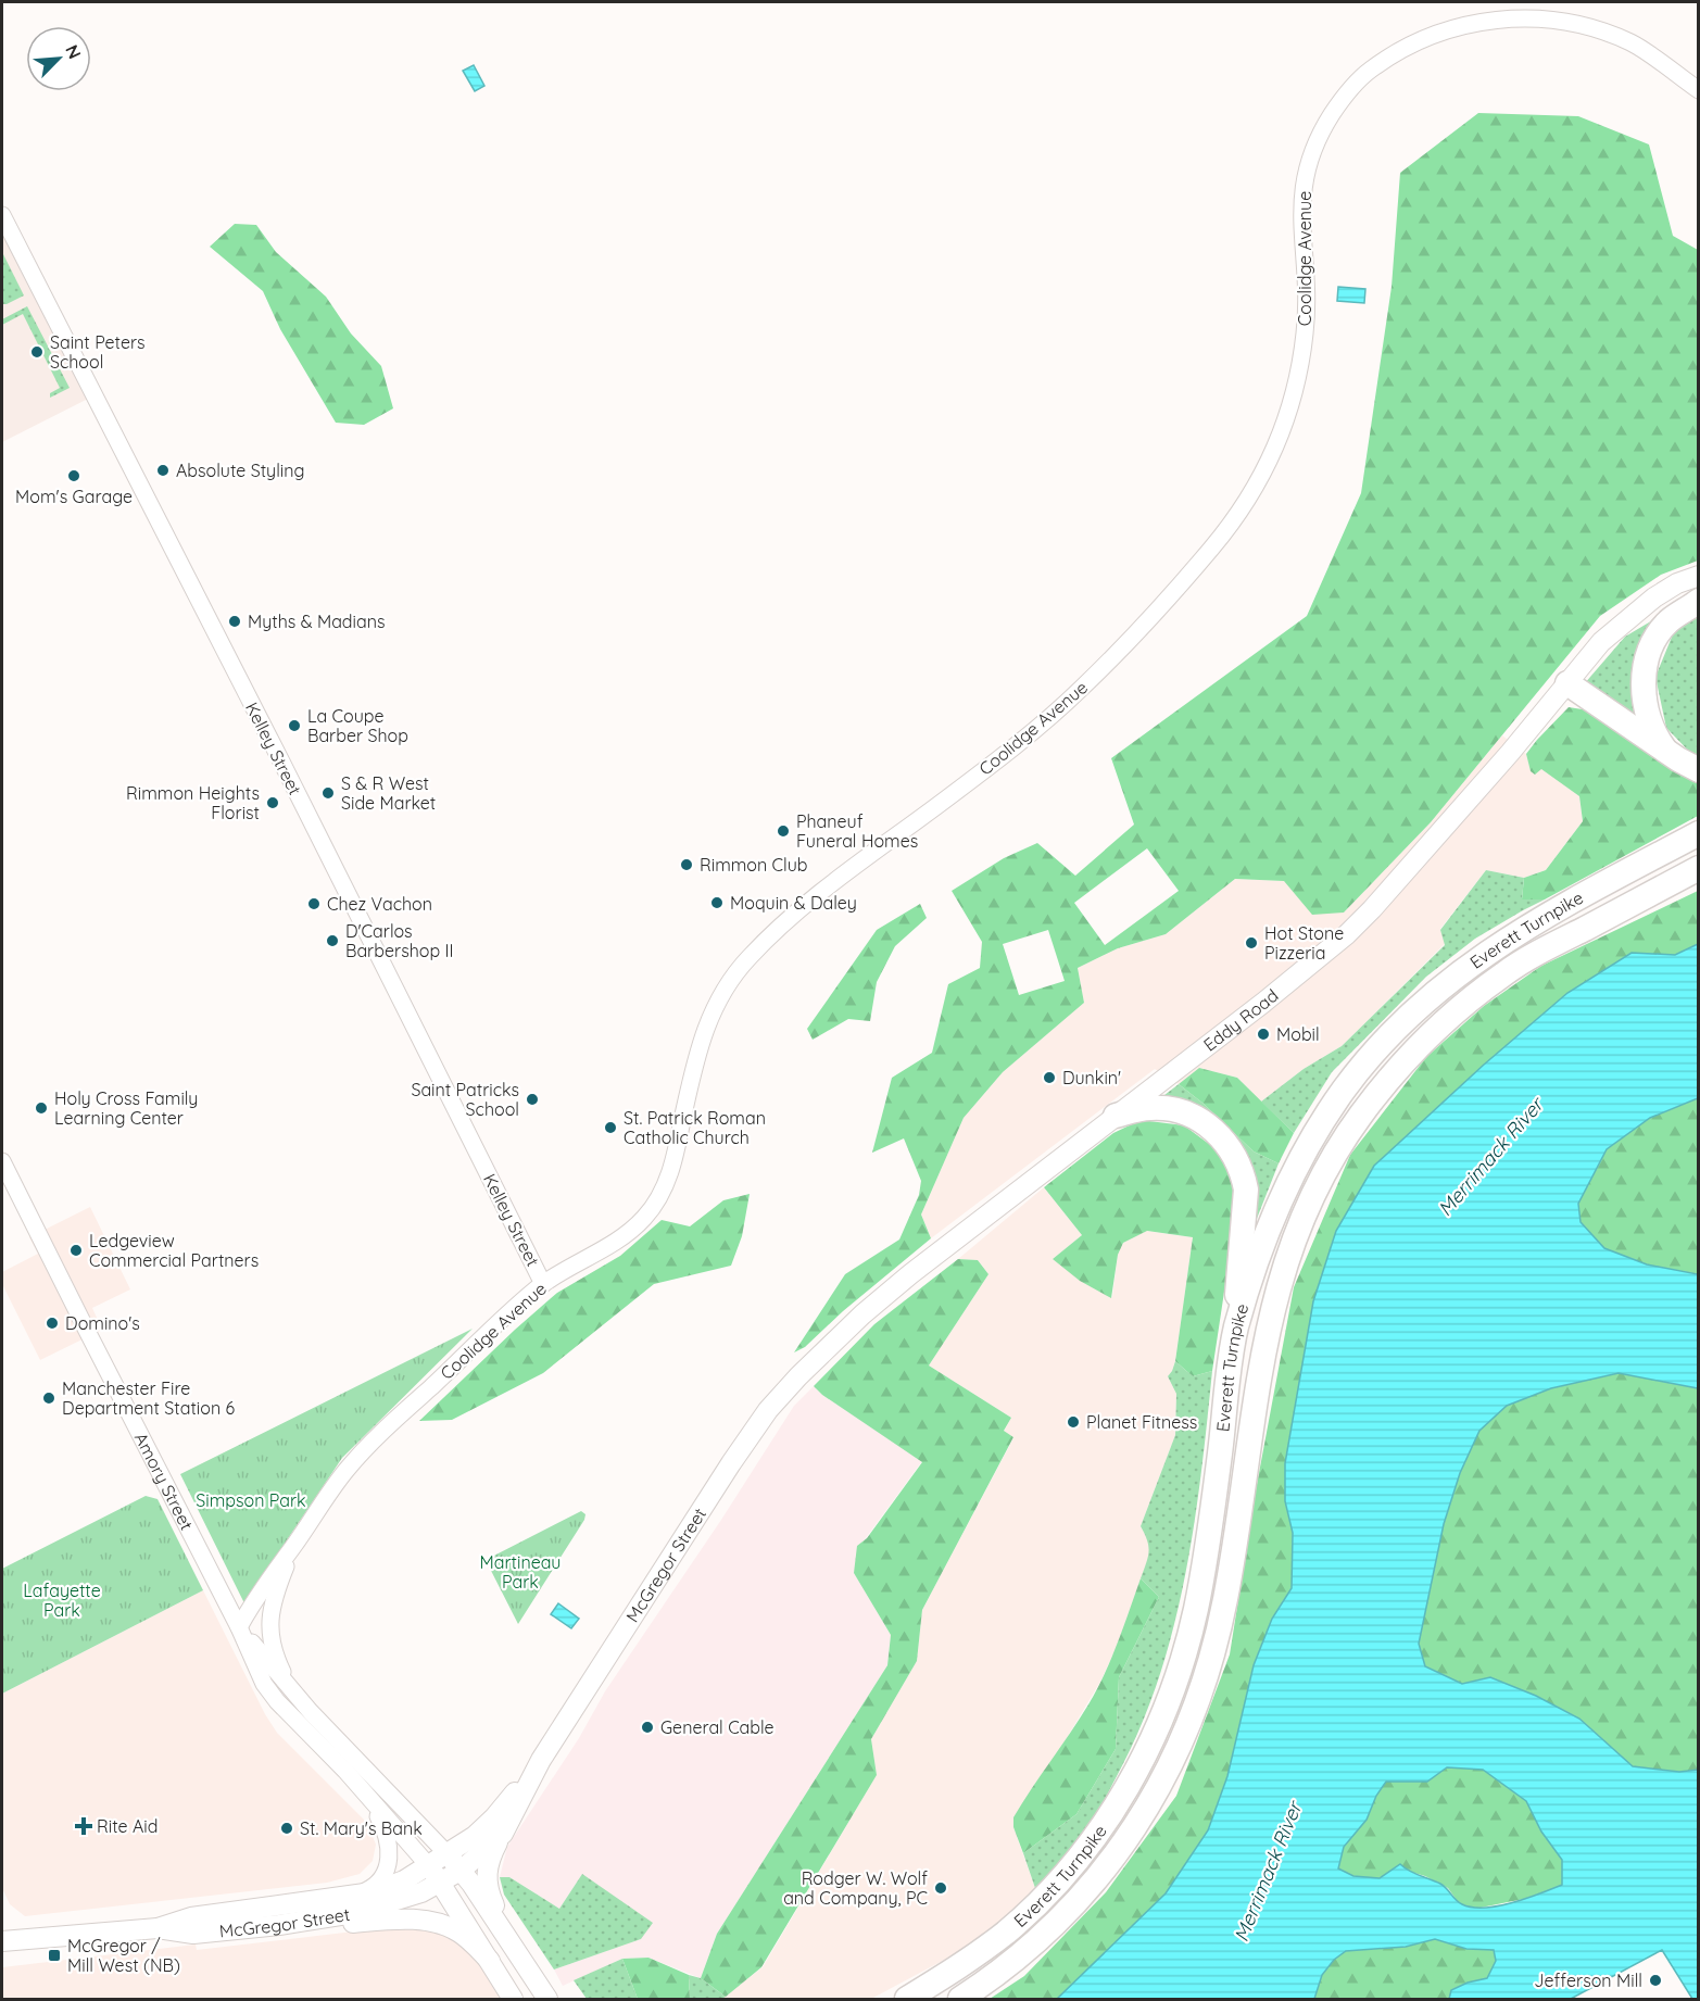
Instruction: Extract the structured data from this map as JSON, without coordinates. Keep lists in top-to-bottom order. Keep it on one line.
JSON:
{"streets":{"highway":["Everett Turnpike"],"main road":["Eddy Road","Amory Street","McGregor Street"],"street":["Coolidge Avenue","Kelley Street"]},"crossings":[["Coolidge Avenue","Kelley Street"],["Coolidge Avenue","Amory Street"],["Eddy Road","McGregor Street"],["Amory Street","McGregor Street"]],"water":["Merrimack River"],"parks":["Simpson Park","Martineau Park","Lafayette Park"],"places":{"other":["Saint Peters School","Absolute Styling","Mom's Garage","Myths & Madians","La Coupe Barber Shop","S & R West Side Market","Rimmon Heights Florist","Phaneuf Funeral Homes","Rimmon Club","Moquin & Daley","Chez Vachon","D'Carlos Barbershop II","Hot Stone Pizzeria","Mobil","Dunkin'","Saint Patricks School","Holy Cross Family Learning Center","St. Patrick Roman Catholic Church","Ledgeview Commercial Partners","Domino's","Manchester Fire Department Station 6","Planet Fitness","General Cable","St. Mary's Bank","Rodger W. Wolf and Company, PC","Jefferson Mill"],"health":["Rite Aid"],"transit":["McGregor / Mill West (NB)"]},"north":"top right"}
